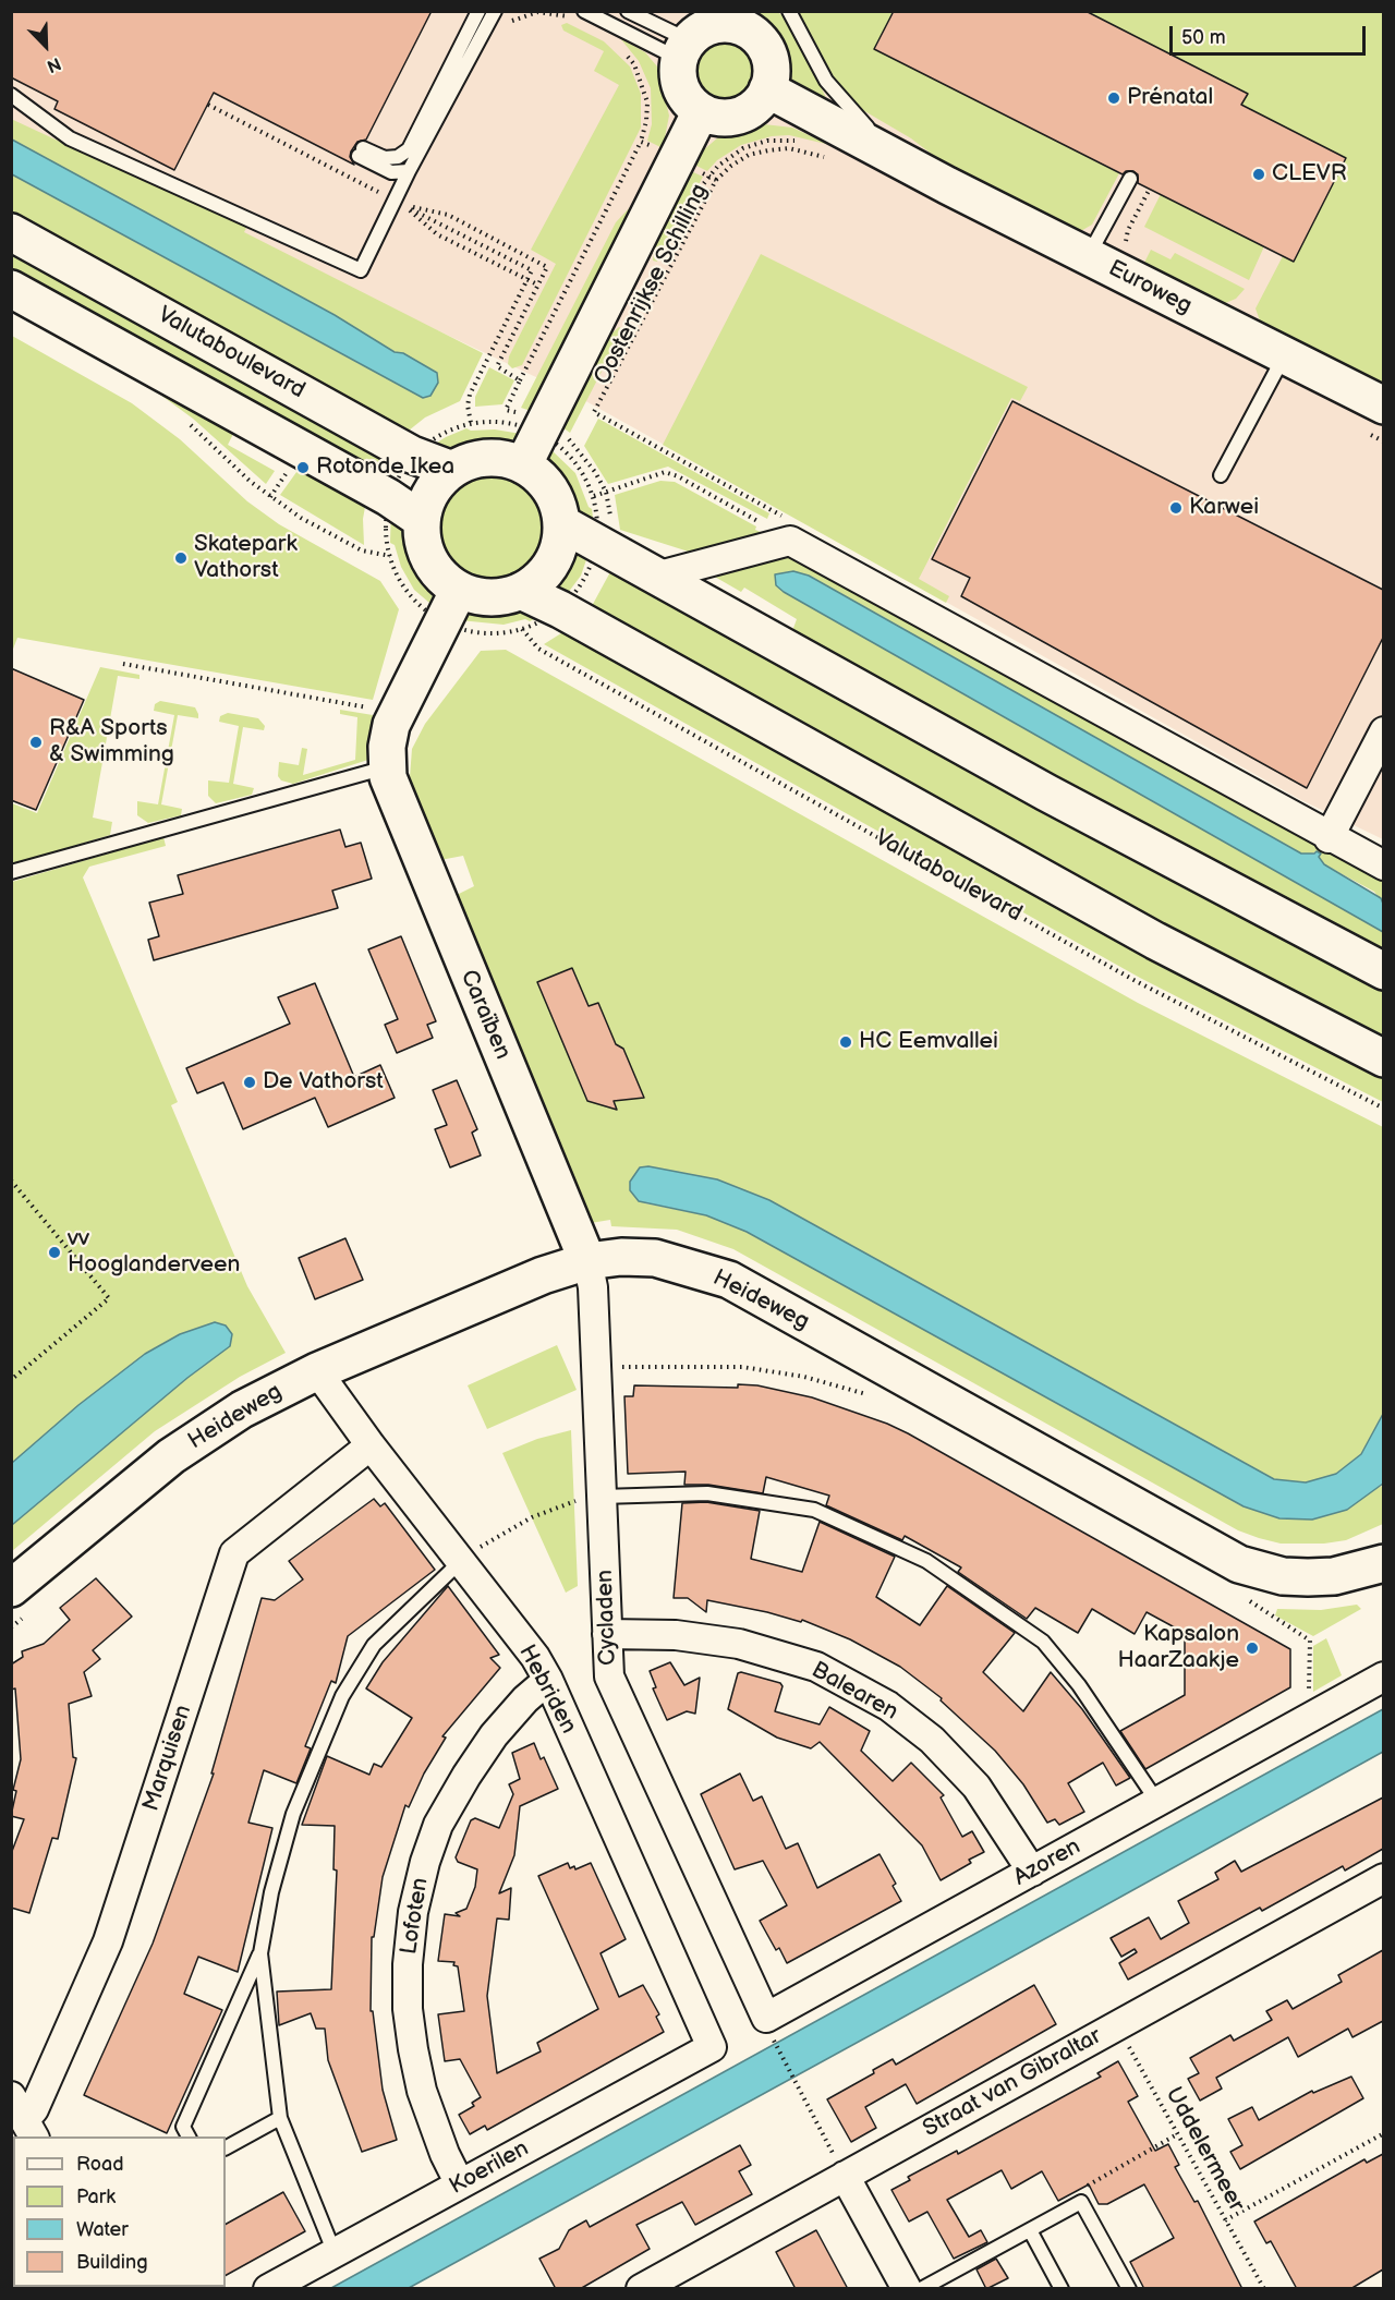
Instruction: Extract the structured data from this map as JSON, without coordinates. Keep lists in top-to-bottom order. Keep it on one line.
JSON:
{"streets":{"street":["Oostenrijkse Schilling","Euroweg","Valutaboulevard","Caraïben","Heideweg","Cycladen","Hebriden","Balearen","Marquisen","Azoren","Lofoten","Straat van Gibraltar","Koerilen"],"path":["Uddelermeer"]},"crossings":[["Oostenrijkse Schilling","Euroweg"],["Oostenrijkse Schilling","Valutaboulevard"],["Oostenrijkse Schilling","Caraïben"],["Valutaboulevard","Caraïben"],["Caraïben","Heideweg"],["Caraïben","Cycladen"],["Heideweg","Cycladen"],["Heideweg","Hebriden"],["Cycladen","Balearen"],["Cycladen","Azoren"],["Hebriden","Marquisen"],["Hebriden","Lofoten"],["Hebriden","Koerilen"],["Balearen","Azoren"],["Lofoten","Koerilen"],["Straat van Gibraltar","Uddelermeer"]],"places":["Prénatal","CLEVR","Rotonde Ikea","Karwei","Skatepark Vathorst","R&A Sports & Swimming","HC Eemvallei","De Vathorst","vv Hooglanderveen","Kapsalon HaarZaakje"],"legend":["Road","Park","Water","Building"],"scale_bar":"50 m","north":"bottom right"}
